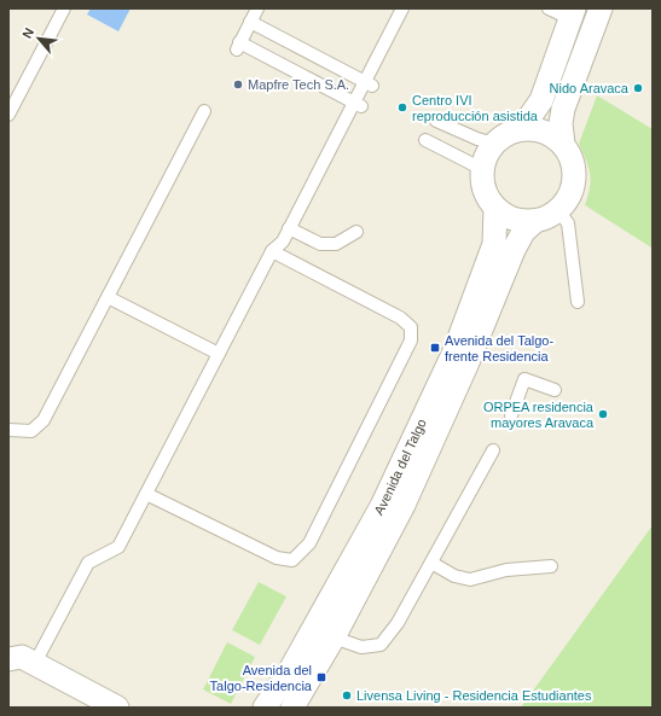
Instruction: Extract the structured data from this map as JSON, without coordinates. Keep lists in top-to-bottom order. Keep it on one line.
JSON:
{"streets":{"street":["Avenida del Talgo"]},"places":{"other":["Mapfre Tech S.A.","Nido Aravaca","Centro IVI reproducción asistida","ORPEA residencia mayores Aravaca","Livensa Living - Residencia Estudiantes"],"transit":["Avenida del Talgo- frente Residencia","Avenida del Talgo-Residencia"]},"north":"top left"}
